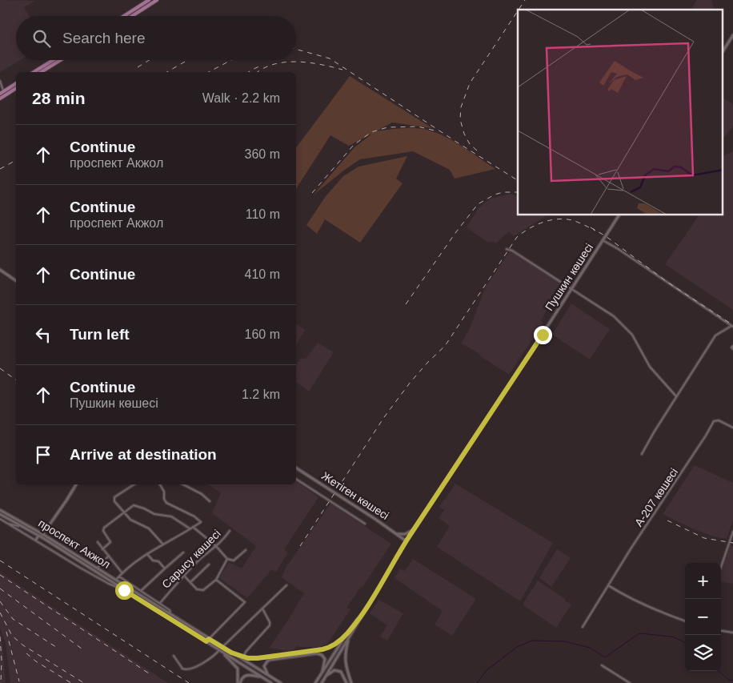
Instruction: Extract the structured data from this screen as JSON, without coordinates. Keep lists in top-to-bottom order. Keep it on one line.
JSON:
{"streets":{"main road":["Пушкин көшесі","Жетіген көшесі","проспект Акжол"],"street":["А-207 көшесі","Сарысу көшесі"]},"crossings":[["Пушкин көшесі","Жетіген көшесі"],["проспект Акжол","Сарысу көшесі"]],"page":{"search":"Search here","heading":["28 min","Walk · 2.2 km"],"list":[["Continue","проспект Акжол","360 m"],["Continue","проспект Акжол","110 m"],["Continue","410 m"],["Turn left","160 m"],["Continue","Пушкин көшесі","1.2 km"],"Arrive at destination"],"map_buttons":["+","−"]}}
